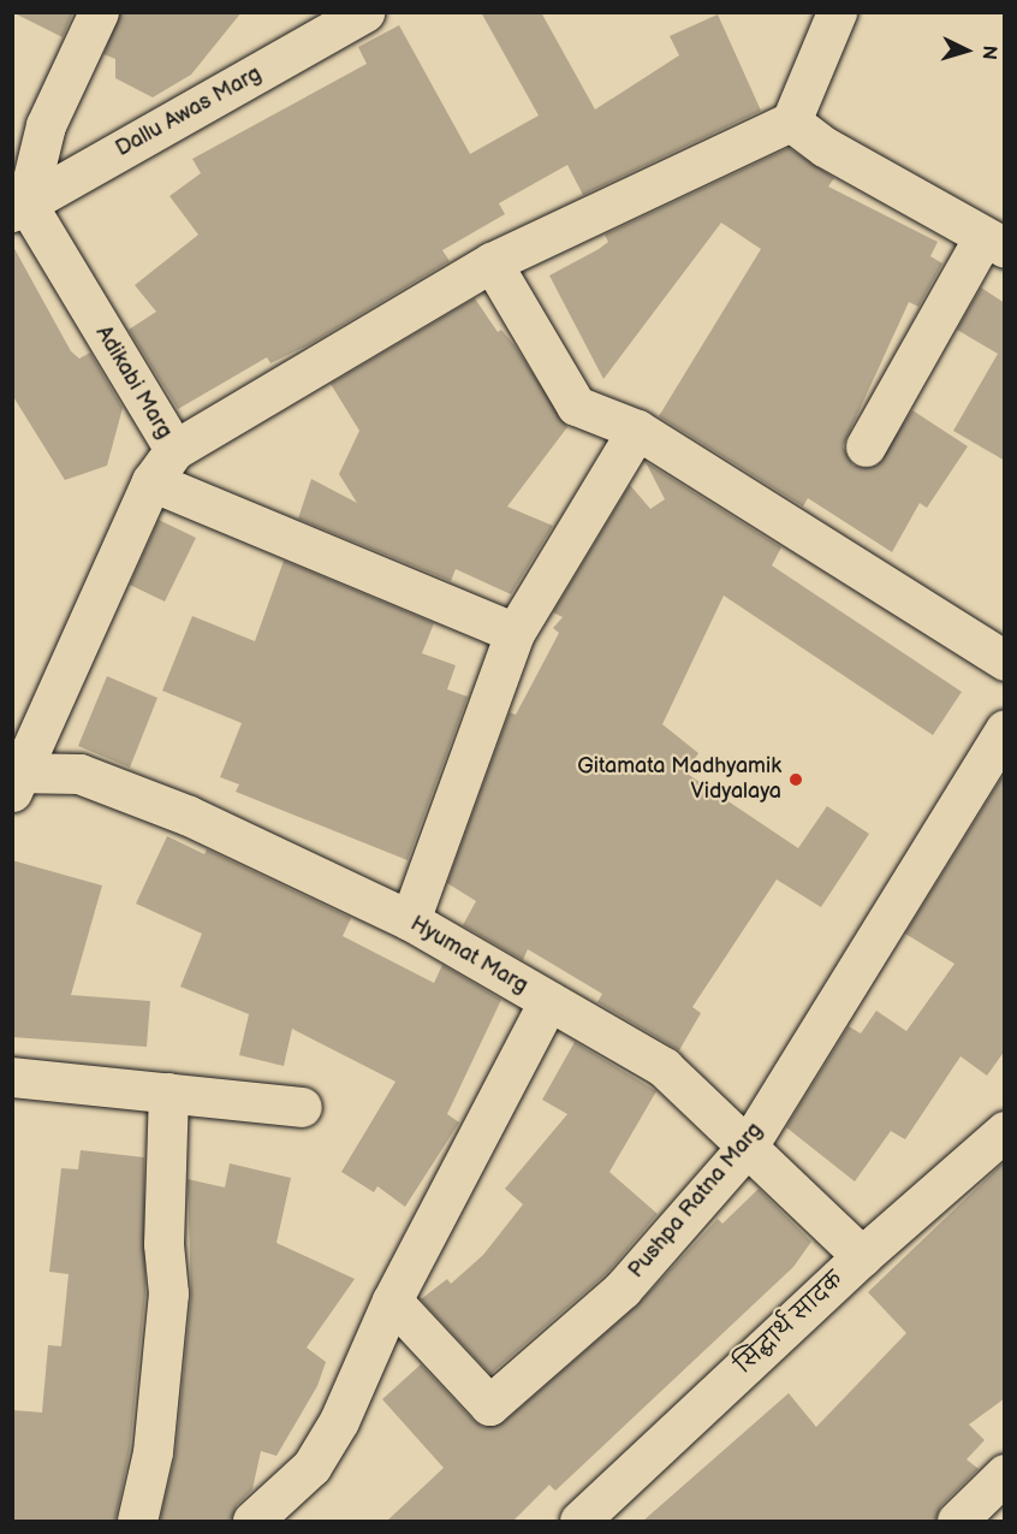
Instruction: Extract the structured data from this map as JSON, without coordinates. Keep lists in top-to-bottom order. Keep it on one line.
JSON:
{"streets":{"street":["Dallu Awas Marg","Adikabi Marg","Hyumat Marg","Pushpa Ratna Marg","सिद्धार्थ सादक"]},"crossings":[["Dallu Awas Marg","Adikabi Marg"],["Hyumat Marg","Pushpa Ratna Marg"],["Hyumat Marg","सिद्धार्थ सादक"]],"places":["Gitamata Madhyamik Vidyalaya"],"north":"right"}
